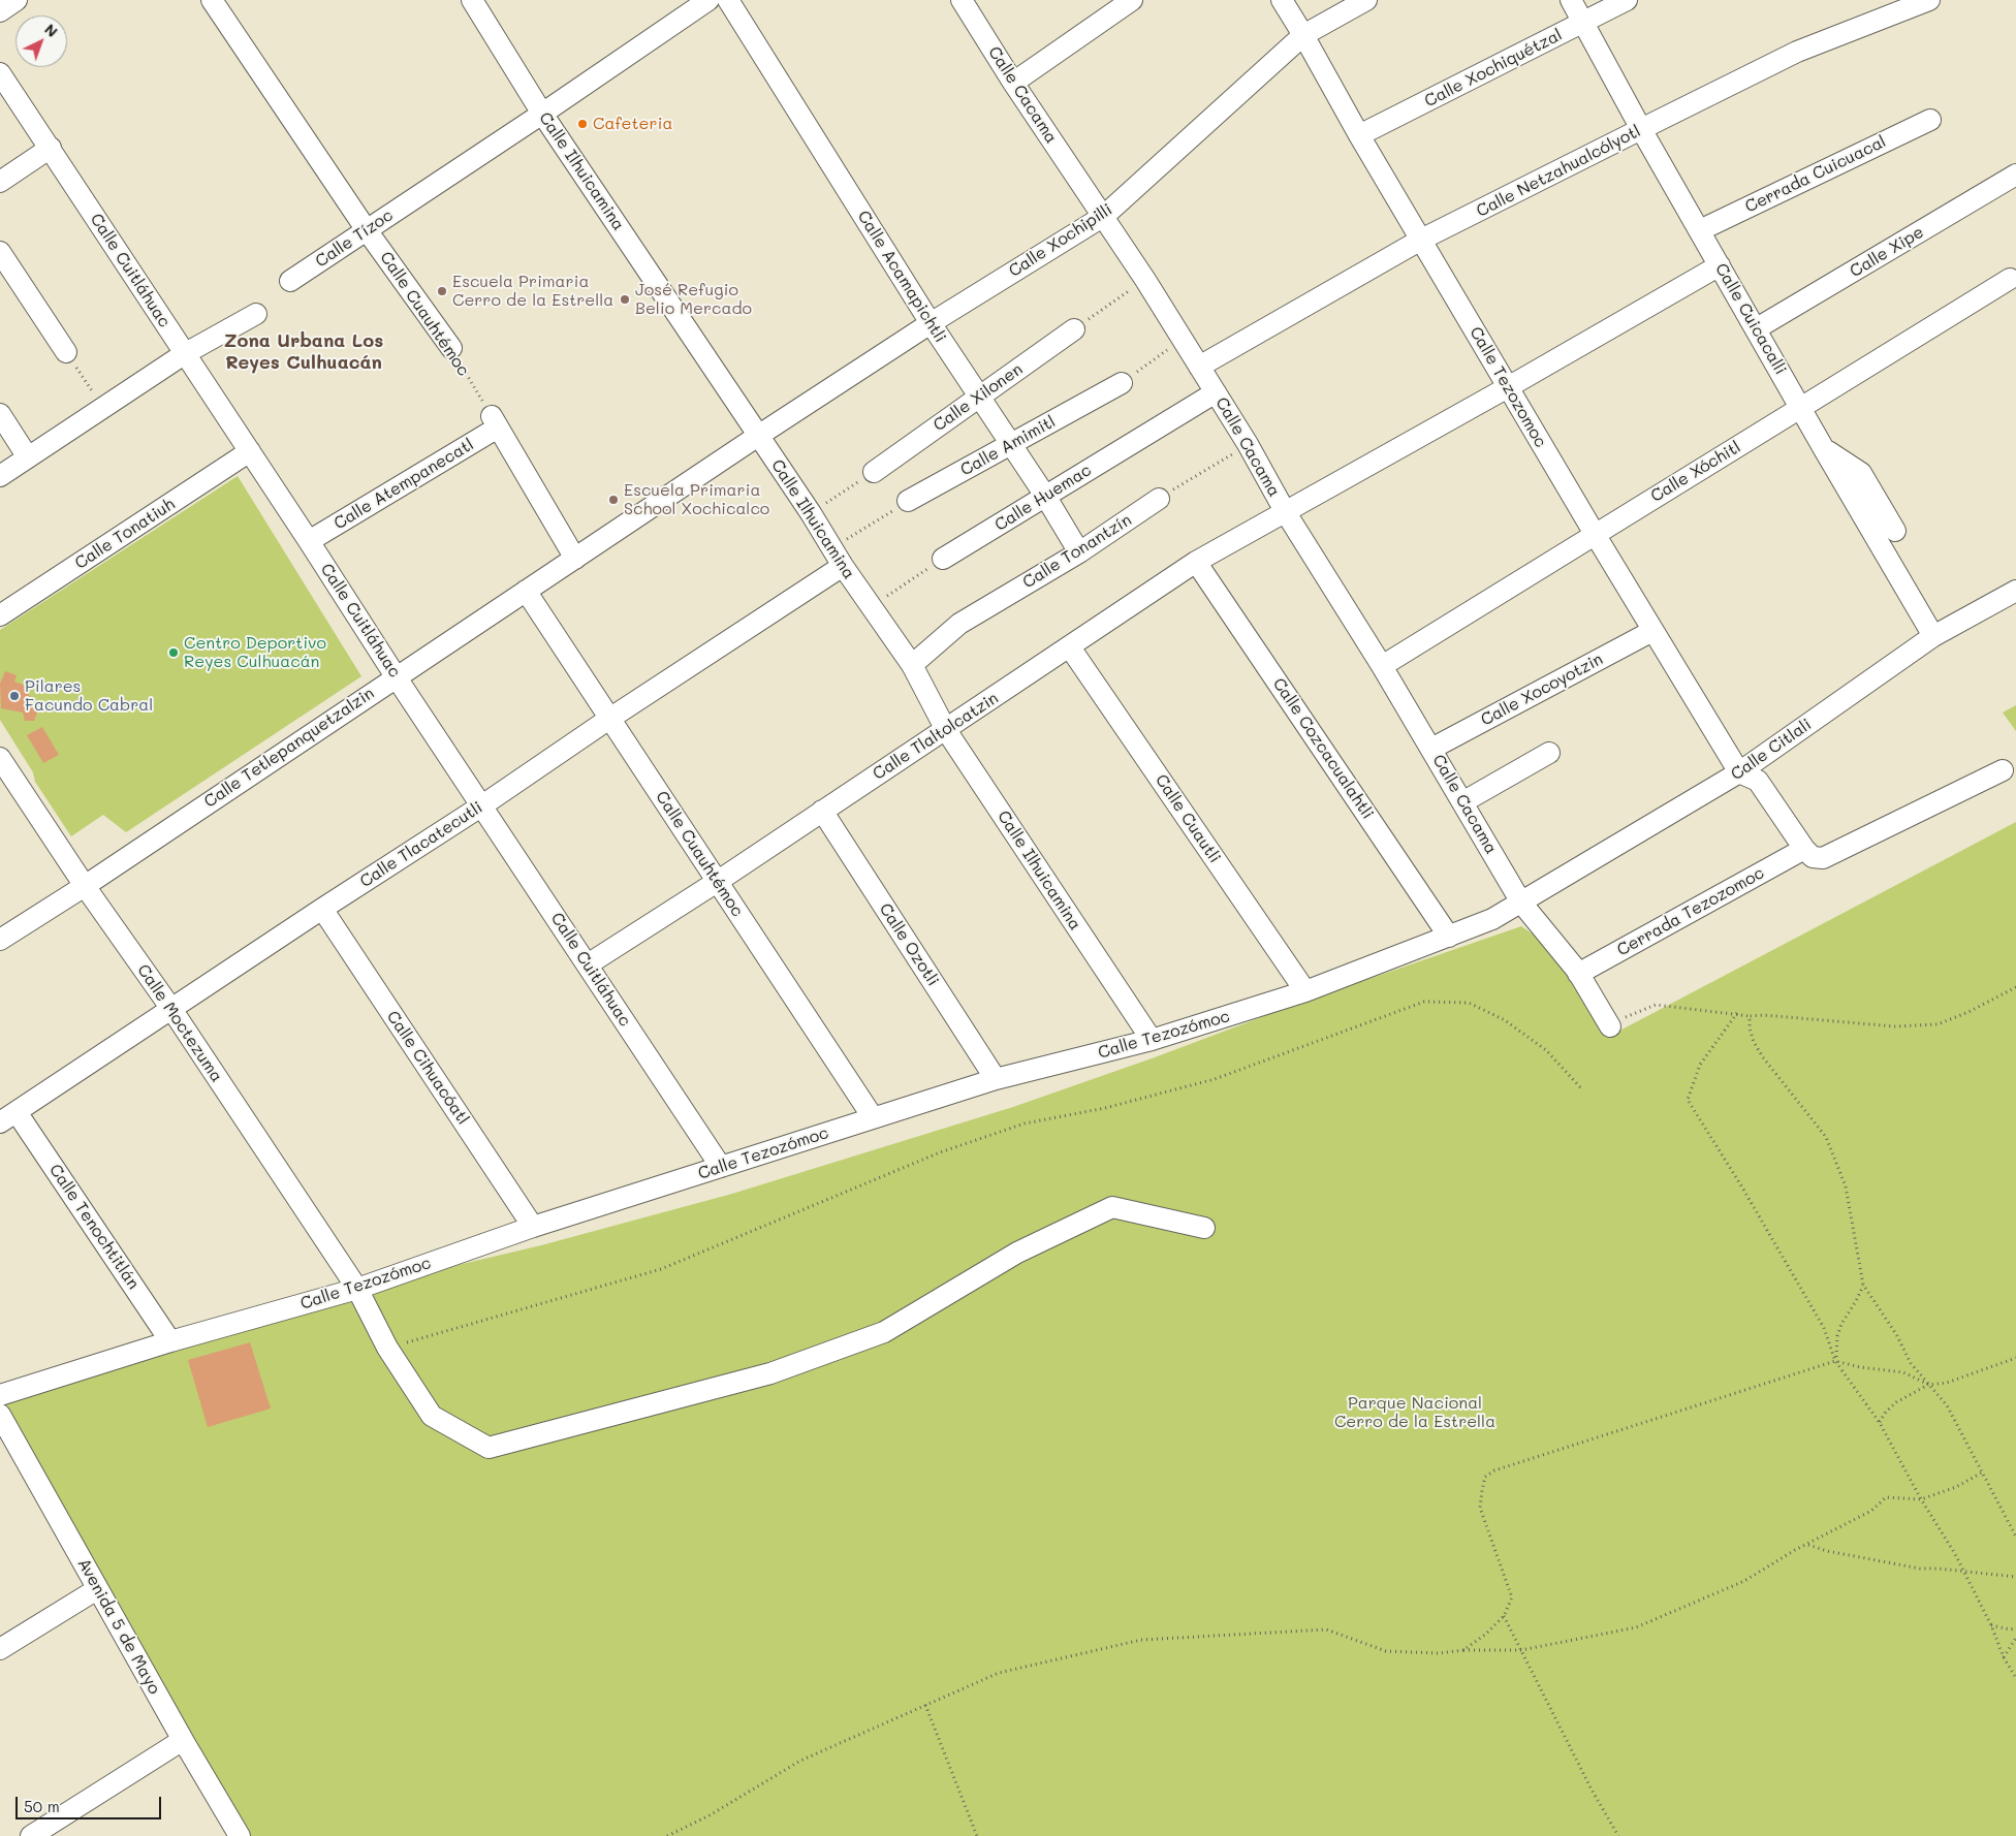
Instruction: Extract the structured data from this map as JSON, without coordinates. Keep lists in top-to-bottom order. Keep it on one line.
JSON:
{"streets":{"street":["Calle Xochiquétzal","Calle Cacama","Calle Ilhuicamina","Calle Netzahualcólyotl","Cerrada Cuicuacal","Calle Tízoc","Calle Xochipilli","Calle Xipe","Calle Cuitláhuac","Calle Acamapichtli","Calle Cuauhtémoc","Calle Cuicacalli","Calle Tezozomoc","Calle Xilonen","Calle Amimitl","Calle Xóchitl","Calle Atempanecatl","Calle Huemac","Calle Tonatiuh","Calle Tonantzín","Calle Xocoyotzin","Calle Tlaltolcatzin","Calle Tetlepanquetzalzin","Calle Cozcacualahtli","Calle Citlali","Calle Cuautli","Calle Tlacatecutli","Cerrada Tezozomoc","Calle Ozotli","Calle Moctezuma","Calle Tezozómoc","Calle Cihuacóatl","Calle Tenochtitlán","Avenida 5 de Mayo"]},"crossings":[["Calle Xochiquétzal","Calle Cuicacalli"],["Calle Xochiquétzal","Calle Tezozomoc"],["Calle Cacama","Calle Netzahualcólyotl"],["Calle Cacama","Calle Xochipilli"],["Calle Cacama","Calle Xóchitl"],["Calle Cacama","Calle Huemac"],["Calle Cacama","Calle Xocoyotzin"],["Calle Cacama","Calle Tlaltolcatzin"],["Calle Cacama","Calle Citlali"],["Calle Cacama","Cerrada Tezozomoc"],["Calle Cacama","Calle Tezozómoc"],["Calle Ilhuicamina","Calle Tízoc"],["Calle Ilhuicamina","Calle Xochipilli"],["Calle Ilhuicamina","Calle Tonantzín"],["Calle Ilhuicamina","Calle Tlaltolcatzin"],["Calle Ilhuicamina","Calle Tetlepanquetzalzin"],["Calle Ilhuicamina","Calle Tlacatecutli"],["Calle Ilhuicamina","Calle Tezozómoc"],["Calle Netzahualcólyotl","Calle Cuicacalli"],["Calle Netzahualcólyotl","Calle Tezozomoc"],["Cerrada Cuicuacal","Calle Cuicacalli"],["Calle Tízoc","Calle Cuauhtémoc"],["Calle Xochipilli","Calle Acamapichtli"],["Calle Xochipilli","Calle Tezozomoc"],["Calle Xochipilli","Calle Tetlepanquetzalzin"],["Calle Xipe","Calle Cuicacalli"],["Calle Cuitláhuac","Calle Atempanecatl"],["Calle Cuitláhuac","Calle Tonatiuh"],["Calle Cuitláhuac","Calle Tlaltolcatzin"],["Calle Cuitláhuac","Calle Tetlepanquetzalzin"],["Calle Cuitláhuac","Calle Tlacatecutli"],["Calle Cuitláhuac","Calle Tezozómoc"],["Calle Acamapichtli","Calle Xilonen"],["Calle Acamapichtli","Calle Amimitl"],["Calle Acamapichtli","Calle Huemac"],["Calle Acamapichtli","Calle Tonantzín"],["Calle Cuauhtémoc","Calle Atempanecatl"],["Calle Cuauhtémoc","Calle Tlaltolcatzin"],["Calle Cuauhtémoc","Calle Tetlepanquetzalzin"],["Calle Cuauhtémoc","Calle Tlacatecutli"],["Calle Cuauhtémoc","Calle Tezozómoc"],["Calle Cuicacalli","Calle Xóchitl"],["Calle Cuicacalli","Calle Citlali"],["Calle Tezozomoc","Calle Xóchitl"],["Calle Tezozomoc","Calle Xocoyotzin"],["Calle Tezozomoc","Calle Citlali"],["Calle Tlaltolcatzin","Calle Cozcacualahtli"],["Calle Tlaltolcatzin","Calle Cuautli"],["Calle Tlaltolcatzin","Calle Ozotli"],["Calle Tetlepanquetzalzin","Calle Moctezuma"],["Calle Cozcacualahtli","Calle Tezozómoc"],["Calle Citlali","Calle Tezozómoc"],["Calle Cuautli","Calle Tezozómoc"],["Calle Tlacatecutli","Calle Moctezuma"],["Calle Tlacatecutli","Calle Cihuacóatl"],["Calle Tlacatecutli","Calle Tenochtitlán"],["Calle Ozotli","Calle Tezozómoc"],["Calle Moctezuma","Calle Tezozómoc"],["Calle Tezozómoc","Calle Cihuacóatl"],["Calle Tezozómoc","Calle Tenochtitlán"]],"districts":["Zona Urbana Los Reyes Culhuacán"],"parks":["Parque Nacional Cerro de la Estrella"],"places":["Cafeteria","Escuela Primaria Cerro de la Estrella","José Refugio Belio Mercado","Escuela Primaria School Xochicalco","Centro Deportivo Reyes Culhuacán","Pilares Facundo Cabral"],"scale_bar":"50 m","north":"top right"}
